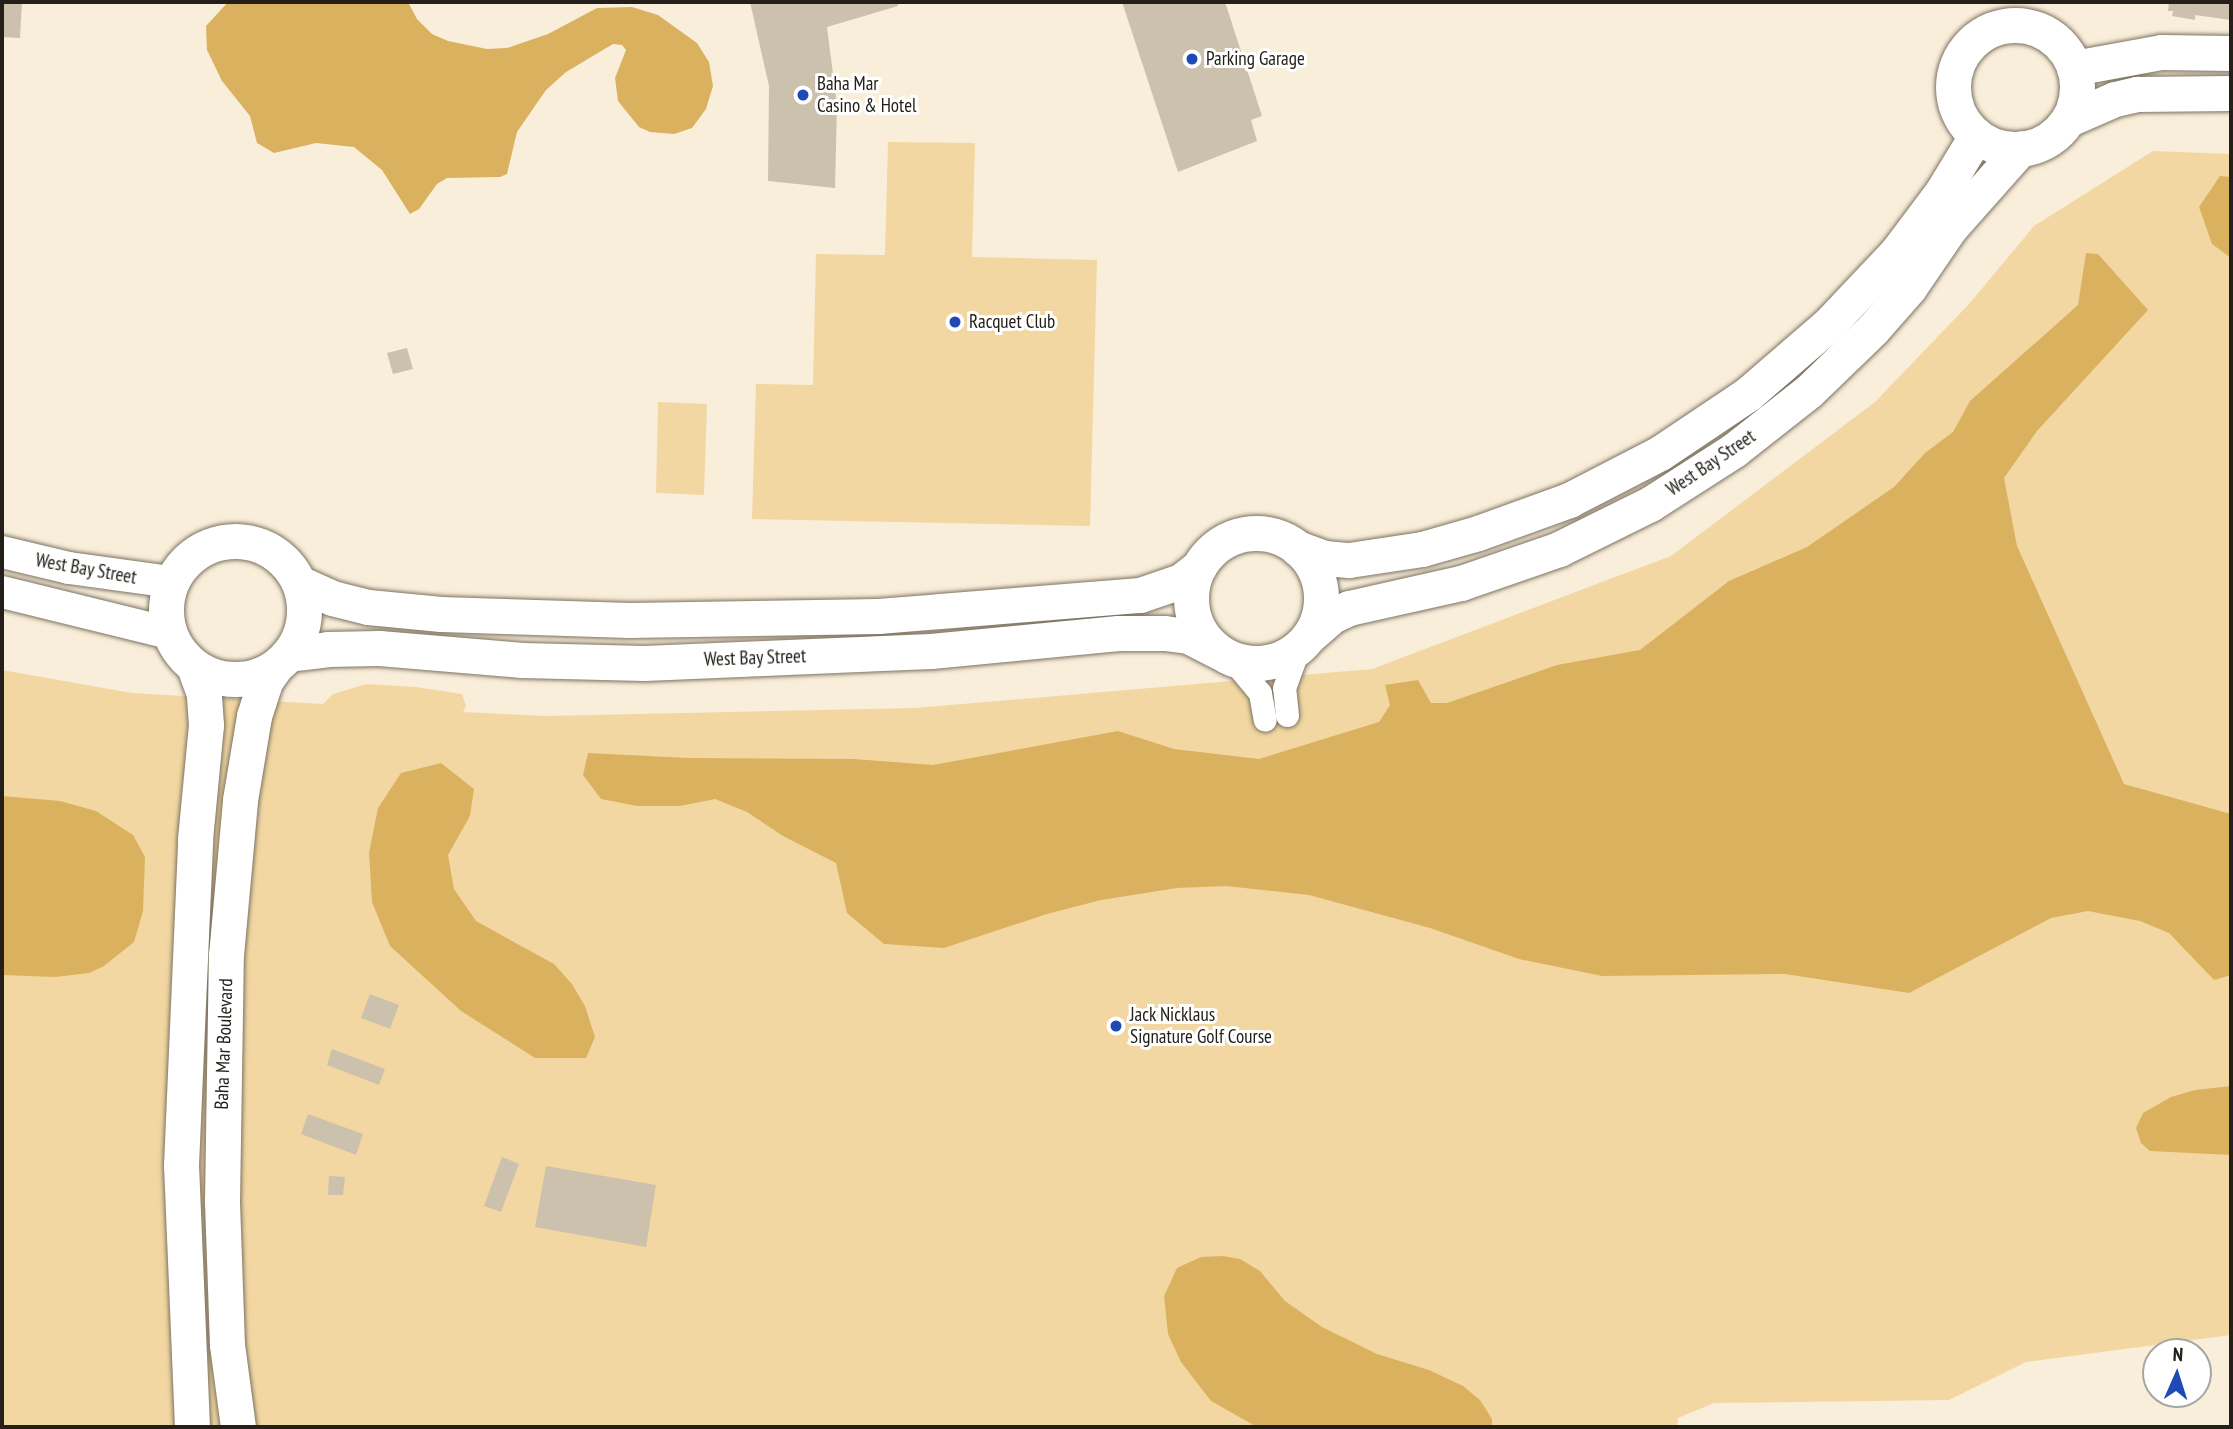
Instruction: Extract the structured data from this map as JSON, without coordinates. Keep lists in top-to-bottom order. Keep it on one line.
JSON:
{"streets":{"main road":["West Bay Street","Baha Mar Boulevard"]},"crossings":[["West Bay Street","Baha Mar Boulevard"]],"places":["Parking Garage","Baha Mar Casino & Hotel","Racquet Club","Jack Nicklaus Signature Golf Course"],"north":"top"}
